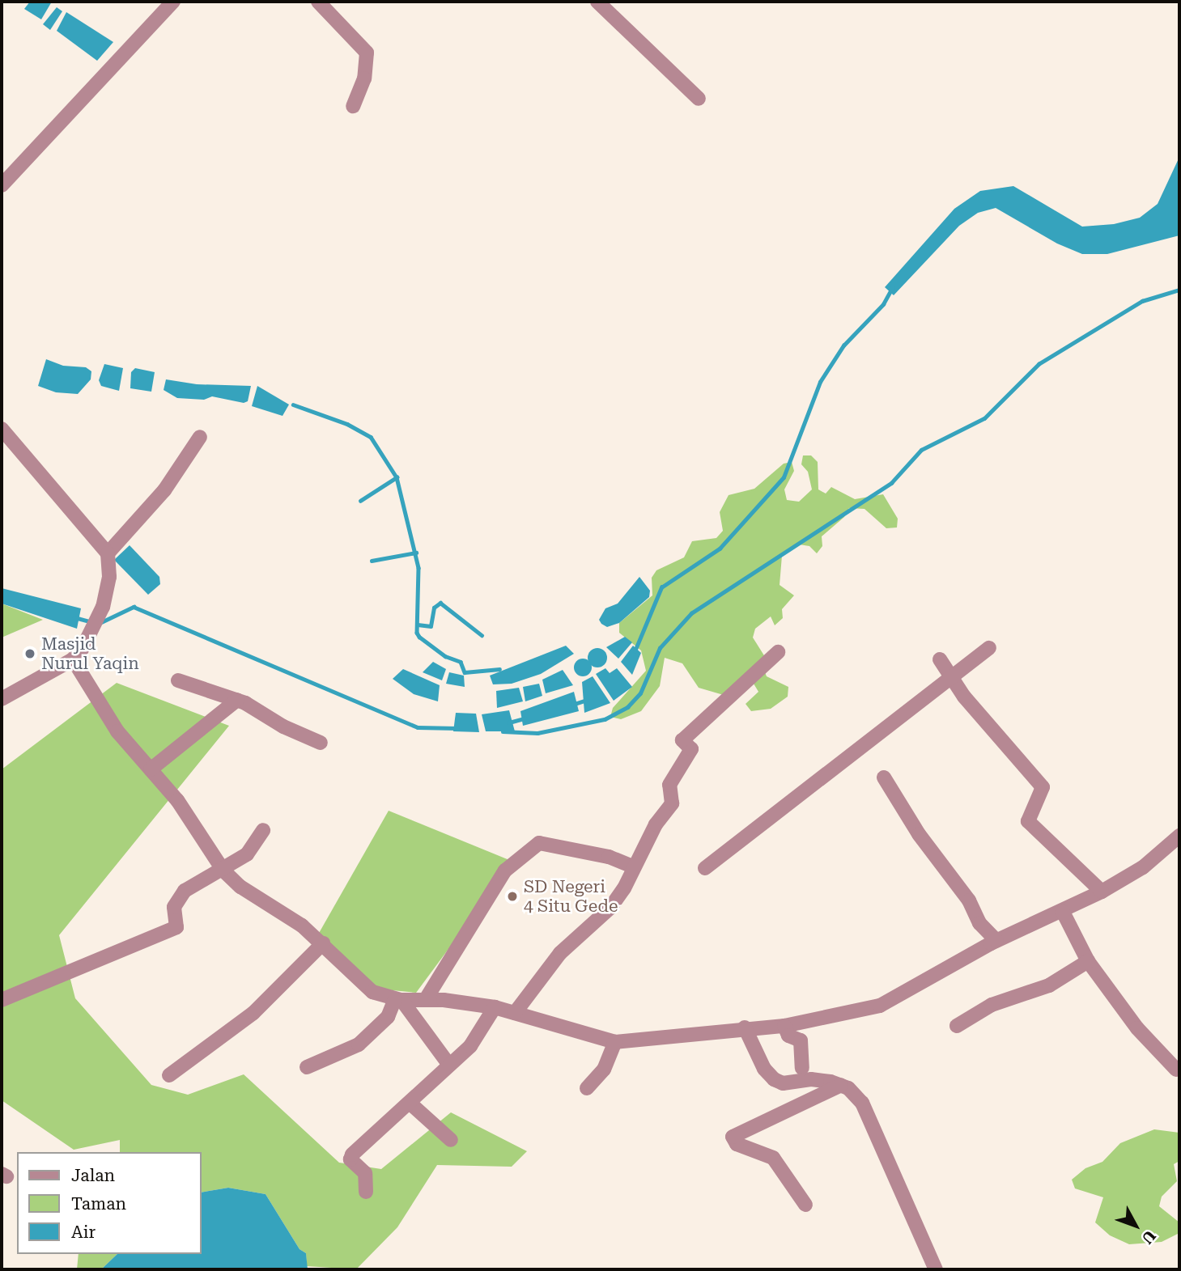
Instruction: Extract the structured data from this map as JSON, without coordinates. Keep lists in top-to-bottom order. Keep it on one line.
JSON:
{"places":["Masjid Nurul Yaqin","SD Negeri 4 Situ Gede"],"legend":["Jalan","Taman","Air"],"north":"bottom right"}
